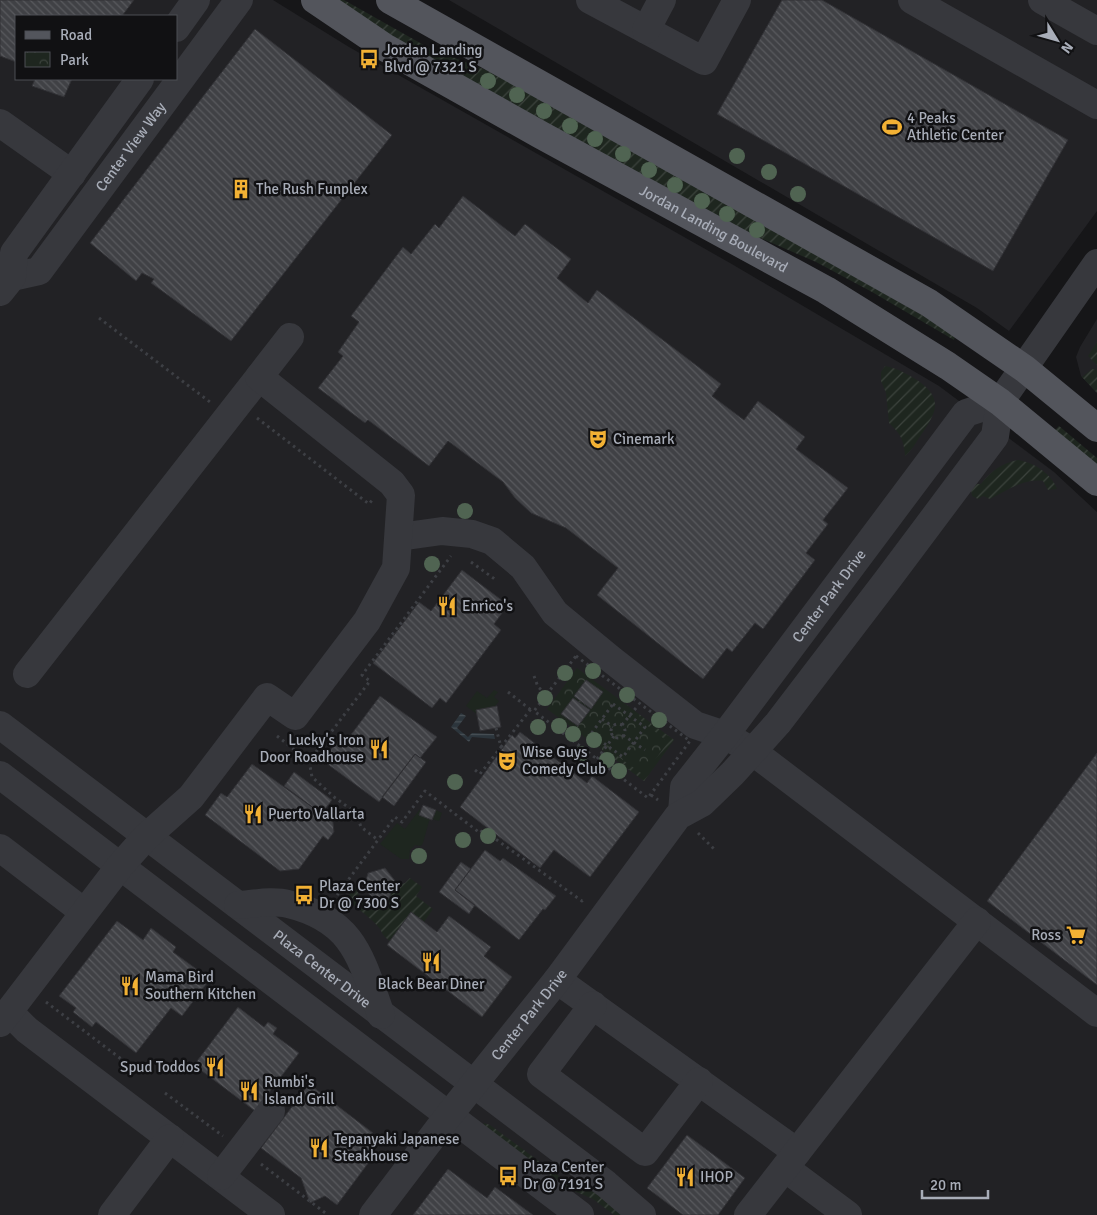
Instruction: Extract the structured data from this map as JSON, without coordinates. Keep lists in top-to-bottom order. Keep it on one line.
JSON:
{"streets":{"main road":["Jordan Landing Boulevard"],"street":["Center View Way","Center Park Drive","Plaza Center Drive"]},"crossings":[["Jordan Landing Boulevard","Center Park Drive"],["Center Park Drive","Plaza Center Drive"]],"places":{"bus stop":["Jordan Landing Blvd @ 7321 S","Plaza Center Dr @ 7300 S","Plaza Center Dr @ 7191 S"],"sports":["4 Peaks Athletic Center"],"building":["The Rush Funplex"],"theatre":["Cinemark","Wise Guys Comedy Club"],"restaurant":["Enrico's","Lucky's Iron Door Roadhouse","Puerto Vallarta","Black Bear Diner","Mama Bird Southern Kitchen","Spud Toddos","Rumbi's Island Grill","Tepanyaki Japanese Steakhouse","IHOP"],"supermarket":["Ross"]},"legend":["Road","Park"],"scale_bar":"20 m","north":"bottom right"}
